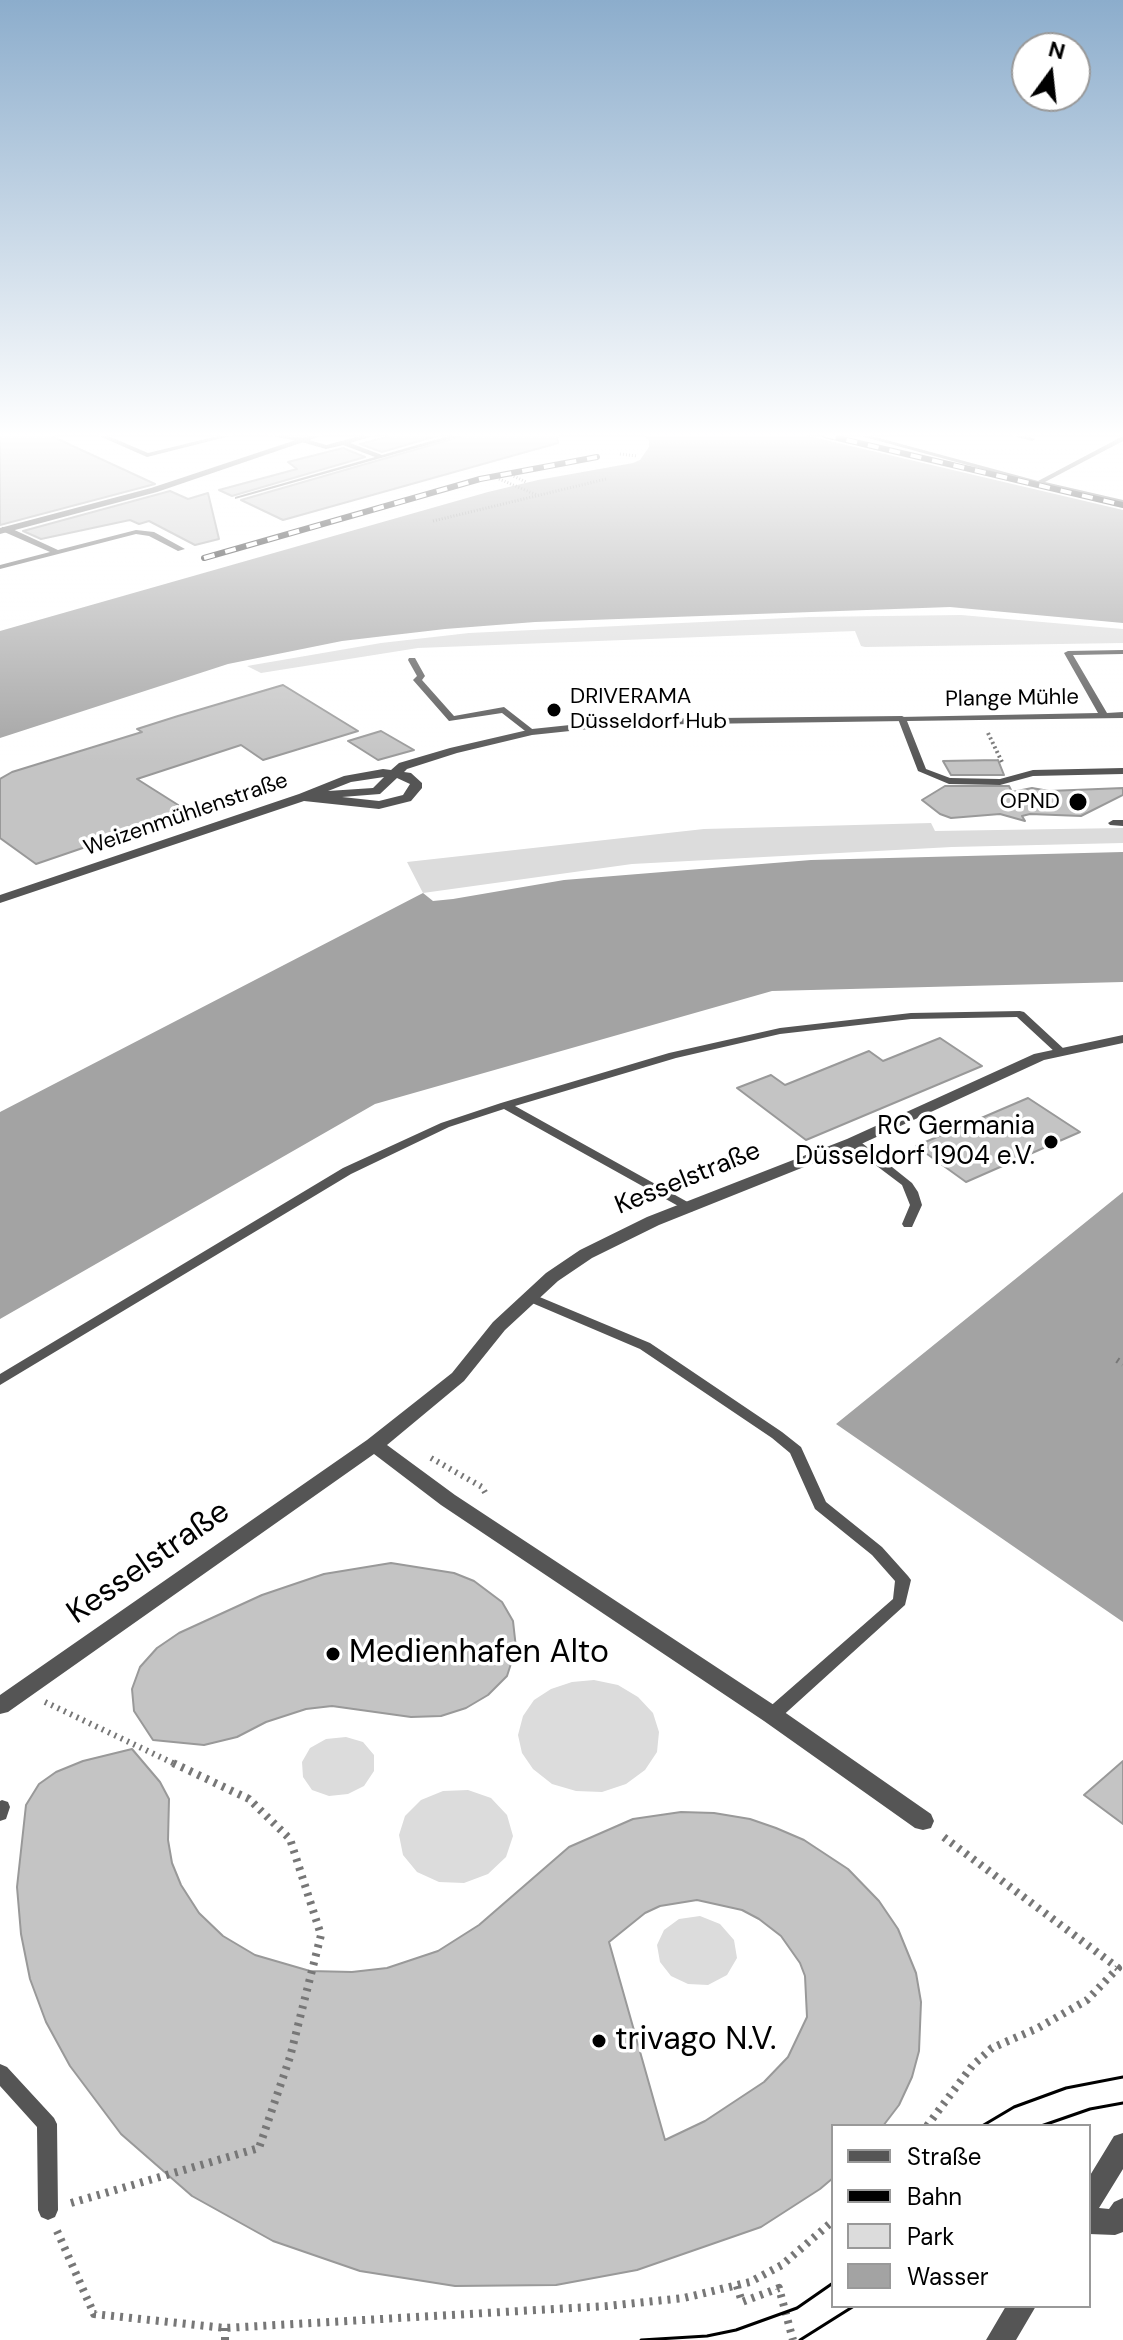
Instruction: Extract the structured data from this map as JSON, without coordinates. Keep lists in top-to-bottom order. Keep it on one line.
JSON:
{"streets":{"street":["Weizenmühlenstraße","Kesselstraße"],"lane":["Plange Mühle"]},"places":["DRIVERAMA Düsseldorf Hub","OPND","RC Germania Düsseldorf 1904 e.V.","Medienhafen Alto","trivago N.V."],"legend":["Straße","Bahn","Park","Wasser"],"north":"top"}
